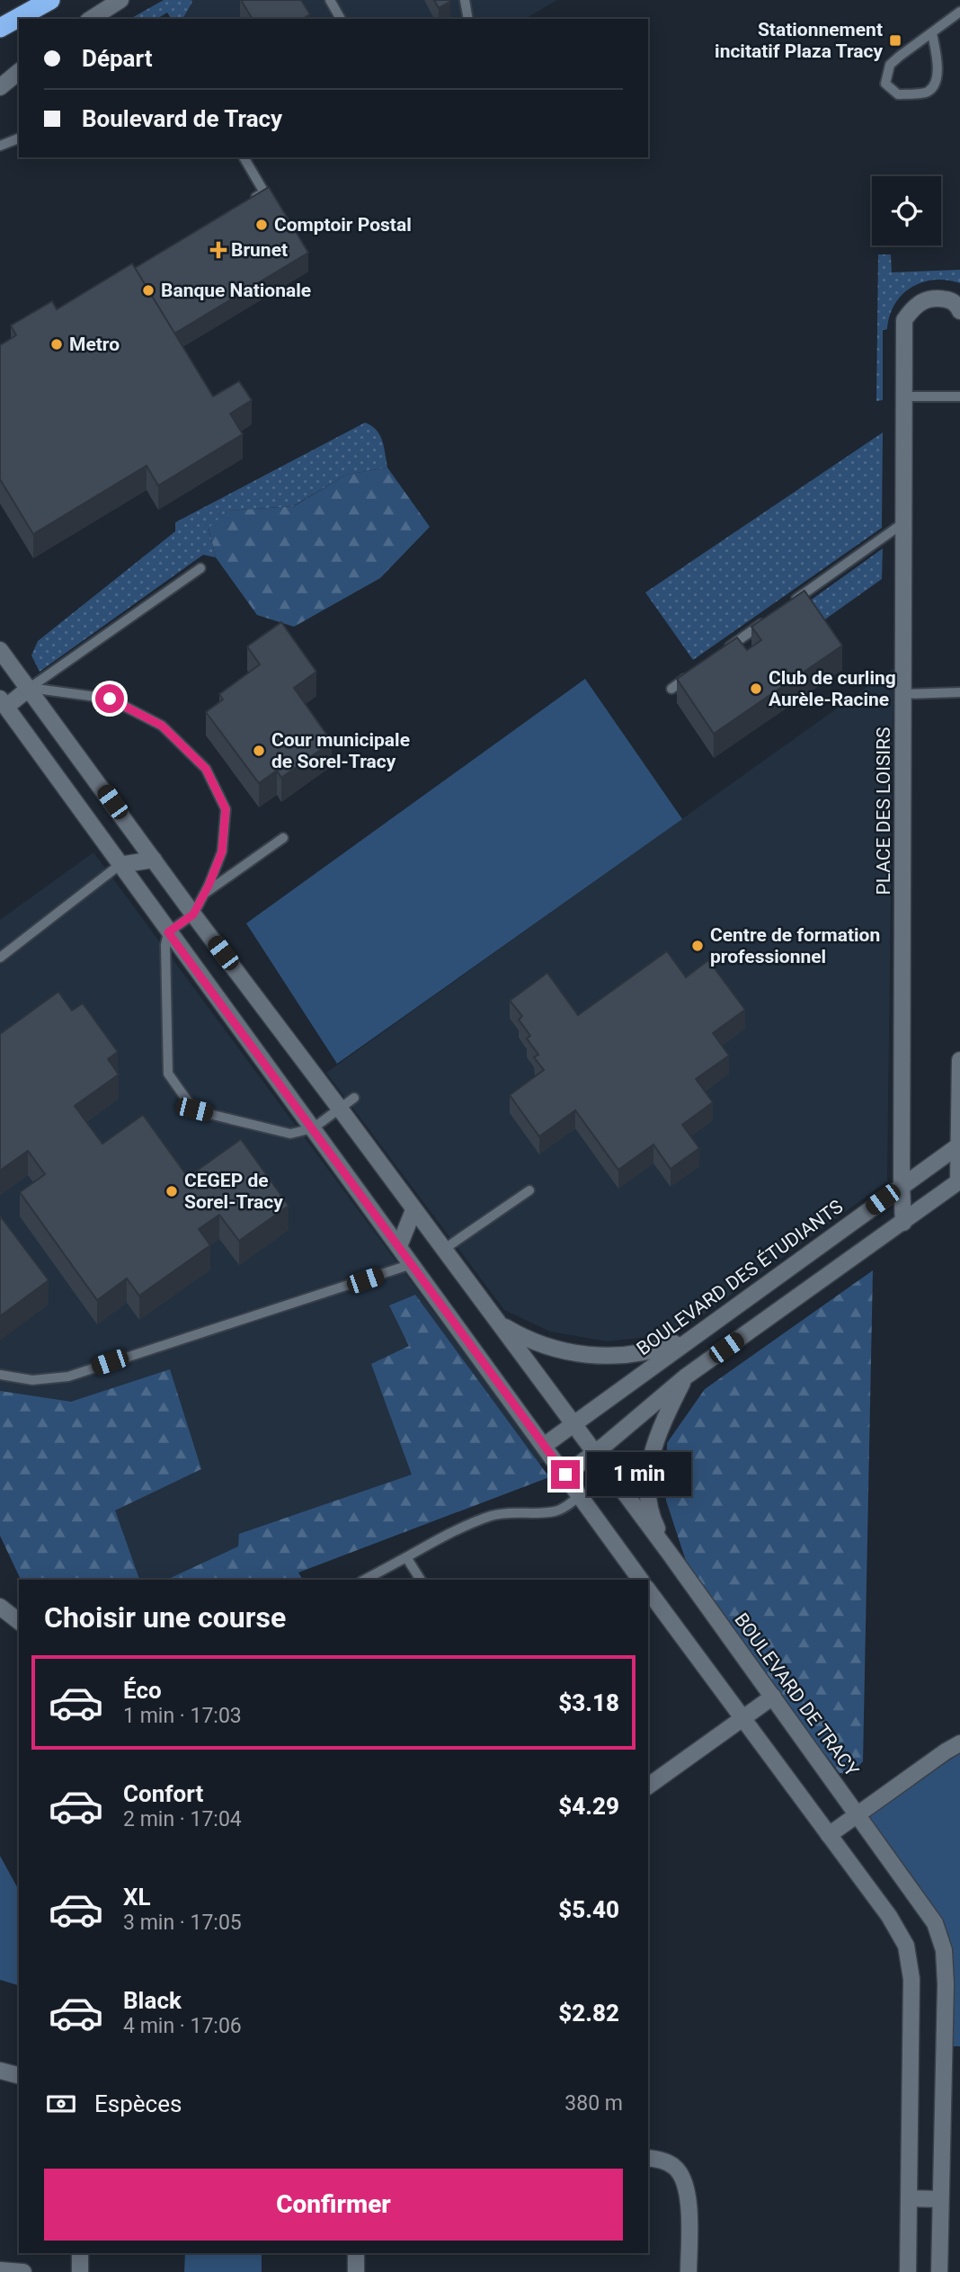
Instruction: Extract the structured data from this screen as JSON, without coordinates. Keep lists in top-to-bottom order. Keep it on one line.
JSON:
{"streets":{"street":["PLACE DES LOISIRS","BOULEVARD DES ÉTUDIANTS","BOULEVARD DE TRACY"]},"crossings":[["PLACE DES LOISIRS","BOULEVARD DES ÉTUDIANTS"],["BOULEVARD DES ÉTUDIANTS","BOULEVARD DE TRACY"]],"places":{"transit":["Stationnement incitatif Plaza Tracy"],"other":["Comptoir Postal","Banque Nationale","Metro","Club de curling Aurèle-Racine","Cour municipale de Sorel-Tracy","Centre de formation professionnel","CEGEP de Sorel-Tracy"],"health":["Brunet"]},"page":{"banner":["Départ","Boulevard de Tracy"],"bubble":"1 min","heading":"Choisir une course","list":[{"name":"Éco","note":"1 min · 17:03","value":"$3.18"},{"name":"Confort","note":"2 min · 17:04","value":"$4.29"},{"name":"XL","note":"3 min · 17:05","value":"$5.40"},{"name":"Black","note":"4 min · 17:06","value":"$2.82"}],"pay":["Espèces","380 m"],"buttons":"Confirmer"}}
